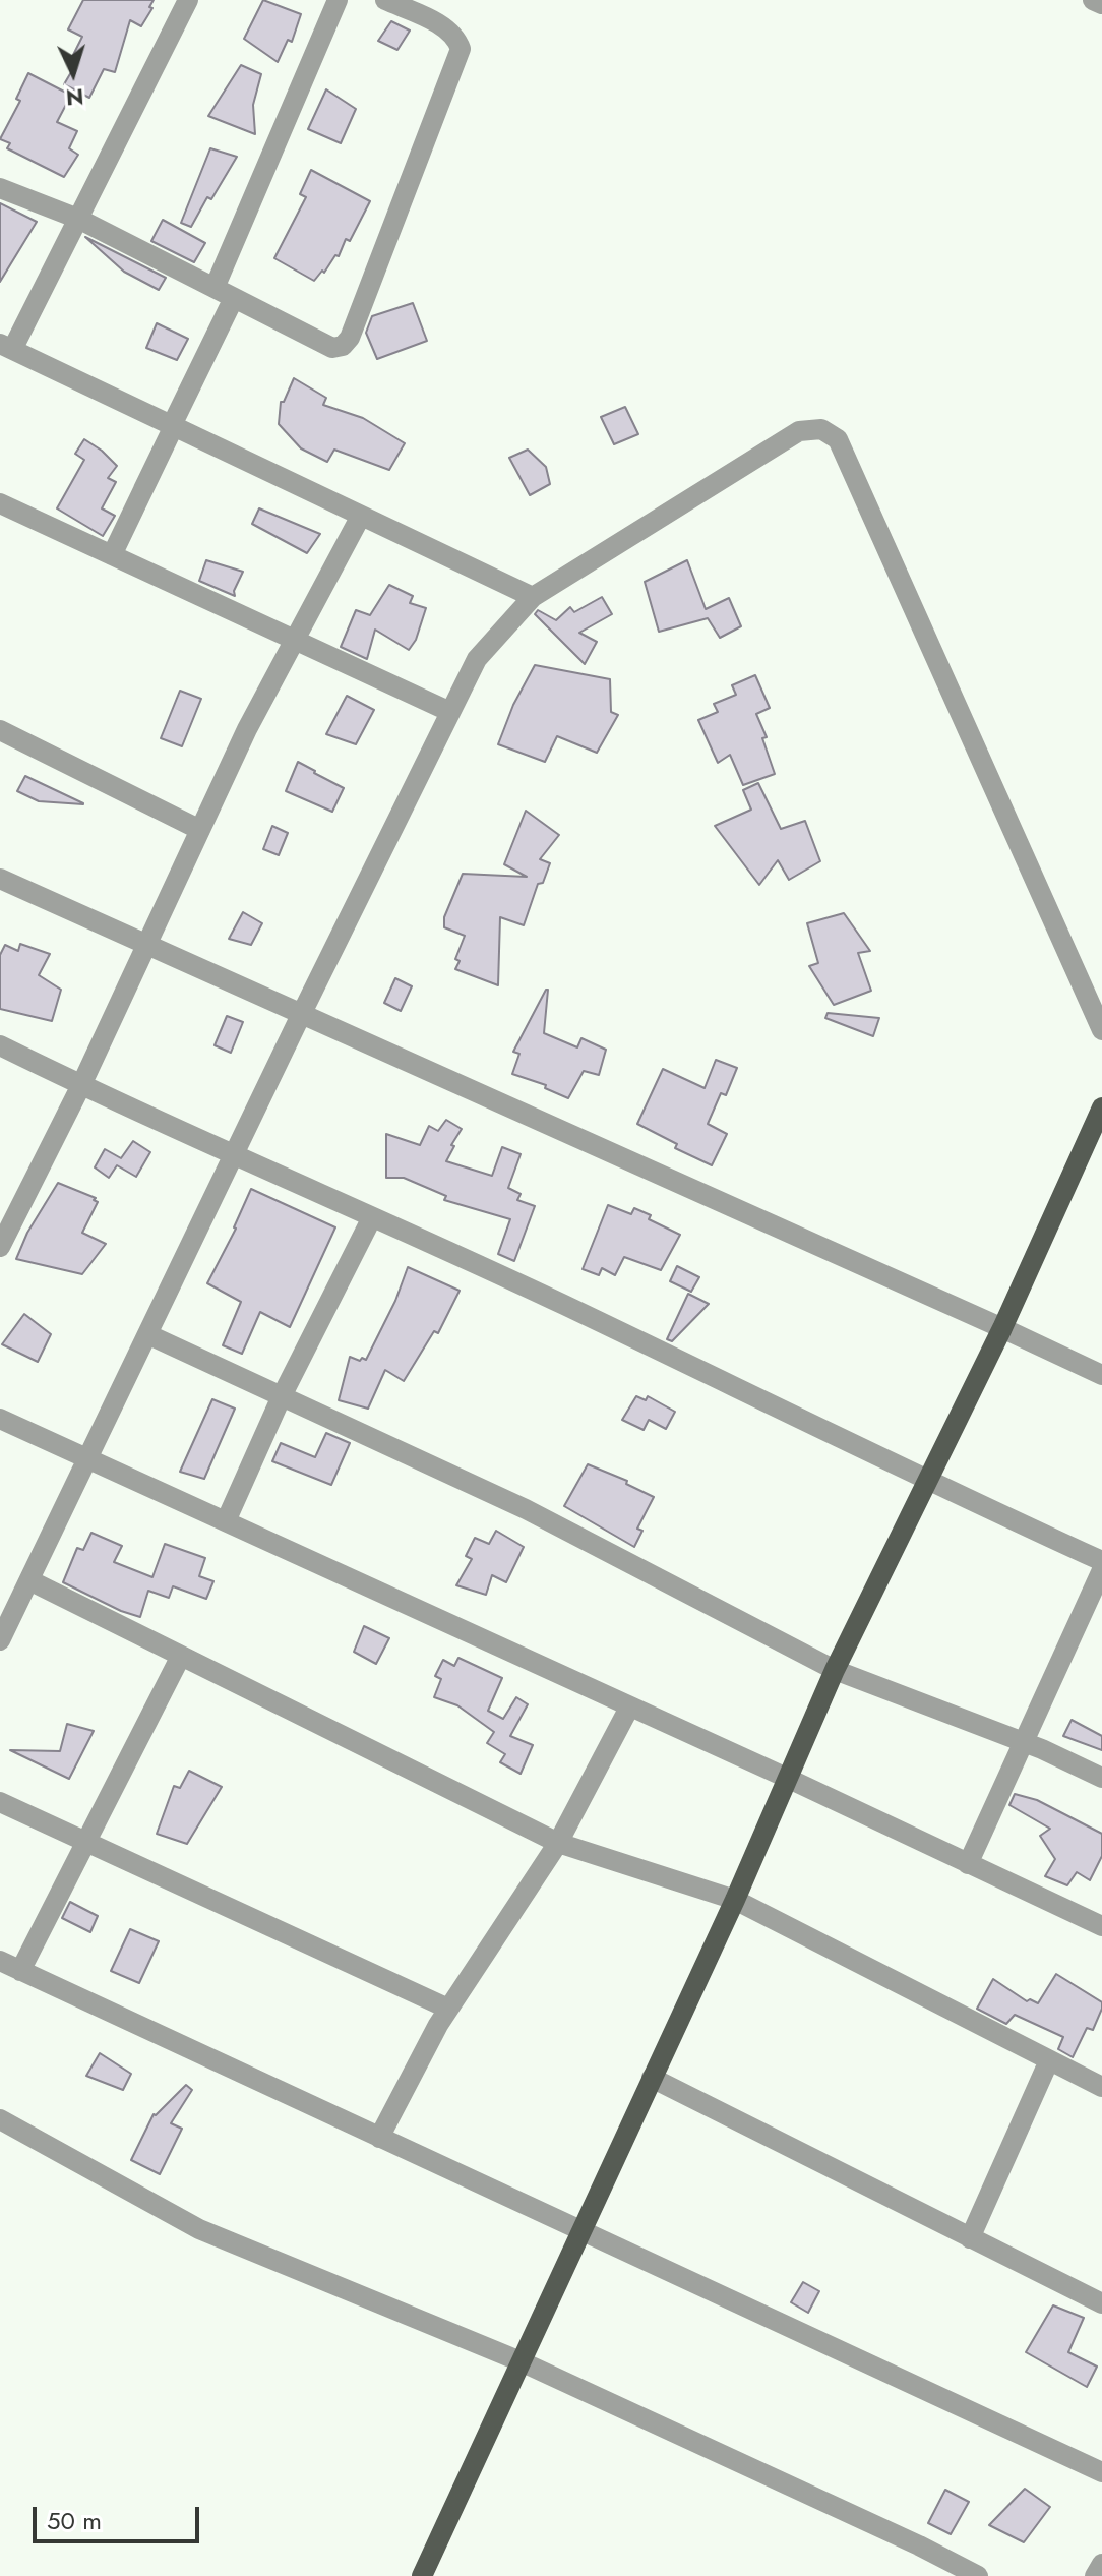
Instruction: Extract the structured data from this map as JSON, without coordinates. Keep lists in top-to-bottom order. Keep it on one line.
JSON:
{"scale_bar":"50 m","north":"bottom"}
